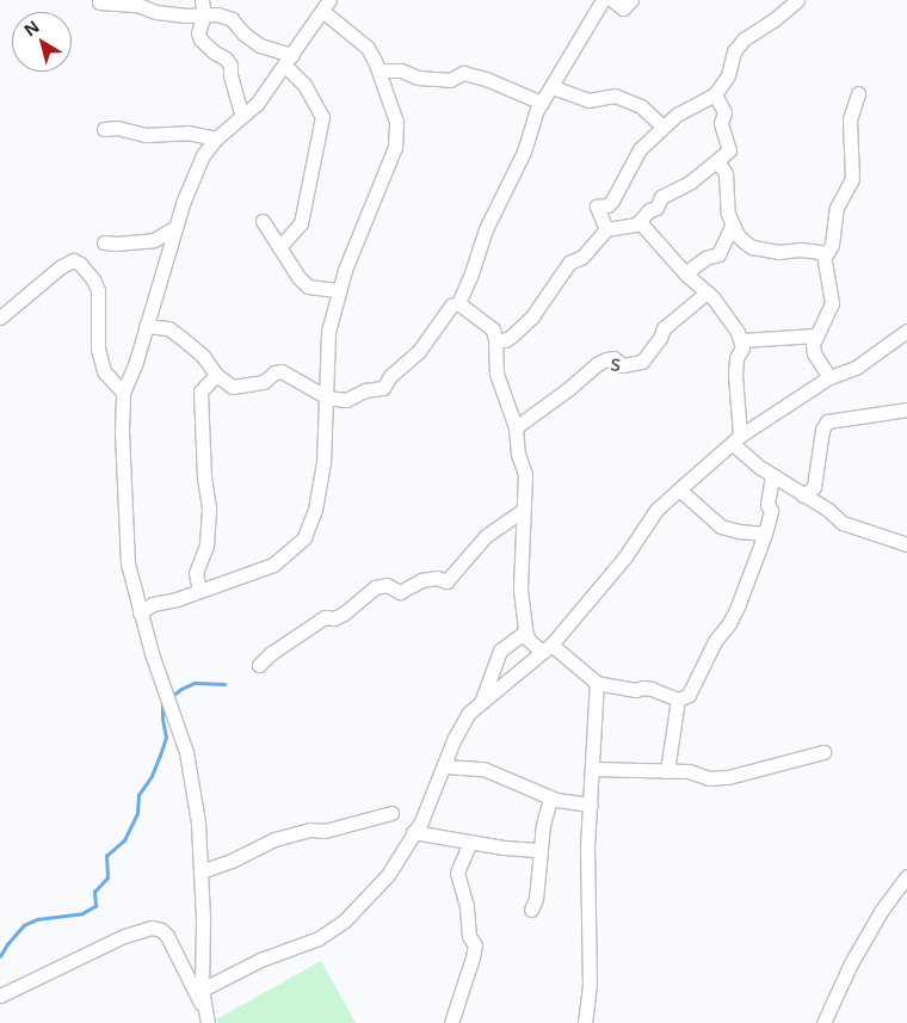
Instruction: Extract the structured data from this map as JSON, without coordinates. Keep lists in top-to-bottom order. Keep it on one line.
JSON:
{"streets":{"street":["s"]},"north":"top left"}
